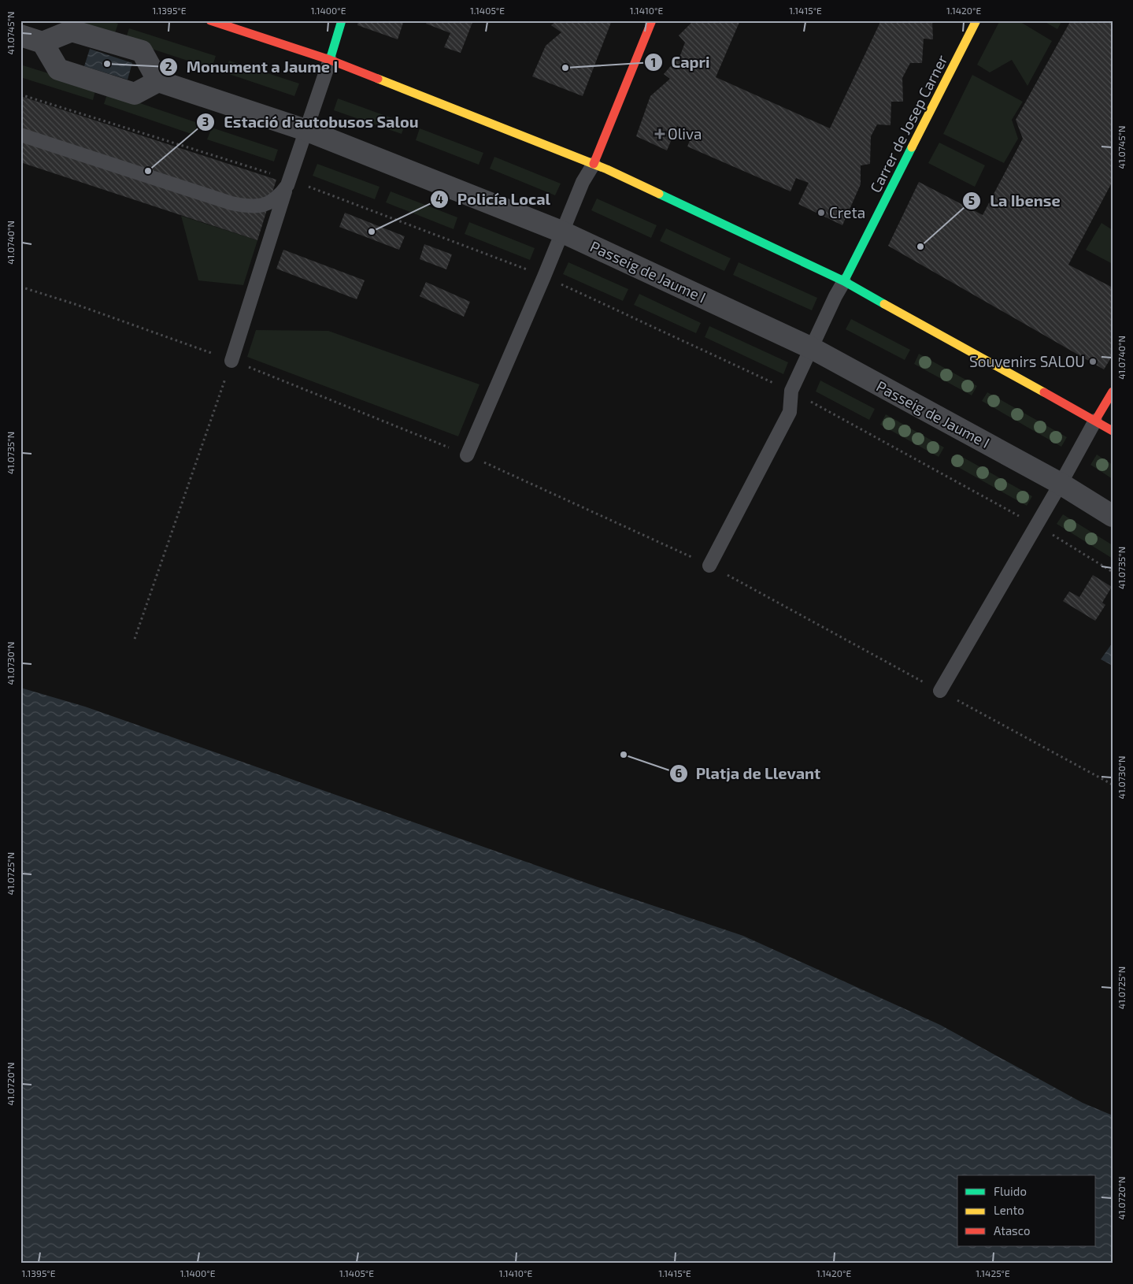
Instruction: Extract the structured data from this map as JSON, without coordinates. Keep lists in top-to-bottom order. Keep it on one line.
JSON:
{"streets":{"street":["Carrer de Josep Carner","Passeig de Jaume I"]},"places":{"other":["Monument a Jaume I","Capri","Estació d'autobusos Salou","Creta","Policía Local","La Ibense","Souvenirs SALOU","Platja de Llevant"],"health":["Oliva"]},"legend":["Fluido","Lento","Atasco"],"coordinates":["1.1395°E","1.1400°E","1.1405°E","1.1410°E","1.1415°E","1.1420°E","41.0745°N","41.0740°N","41.0735°N","41.0730°N","41.0725°N","41.0720°N","1.1425°E"]}
